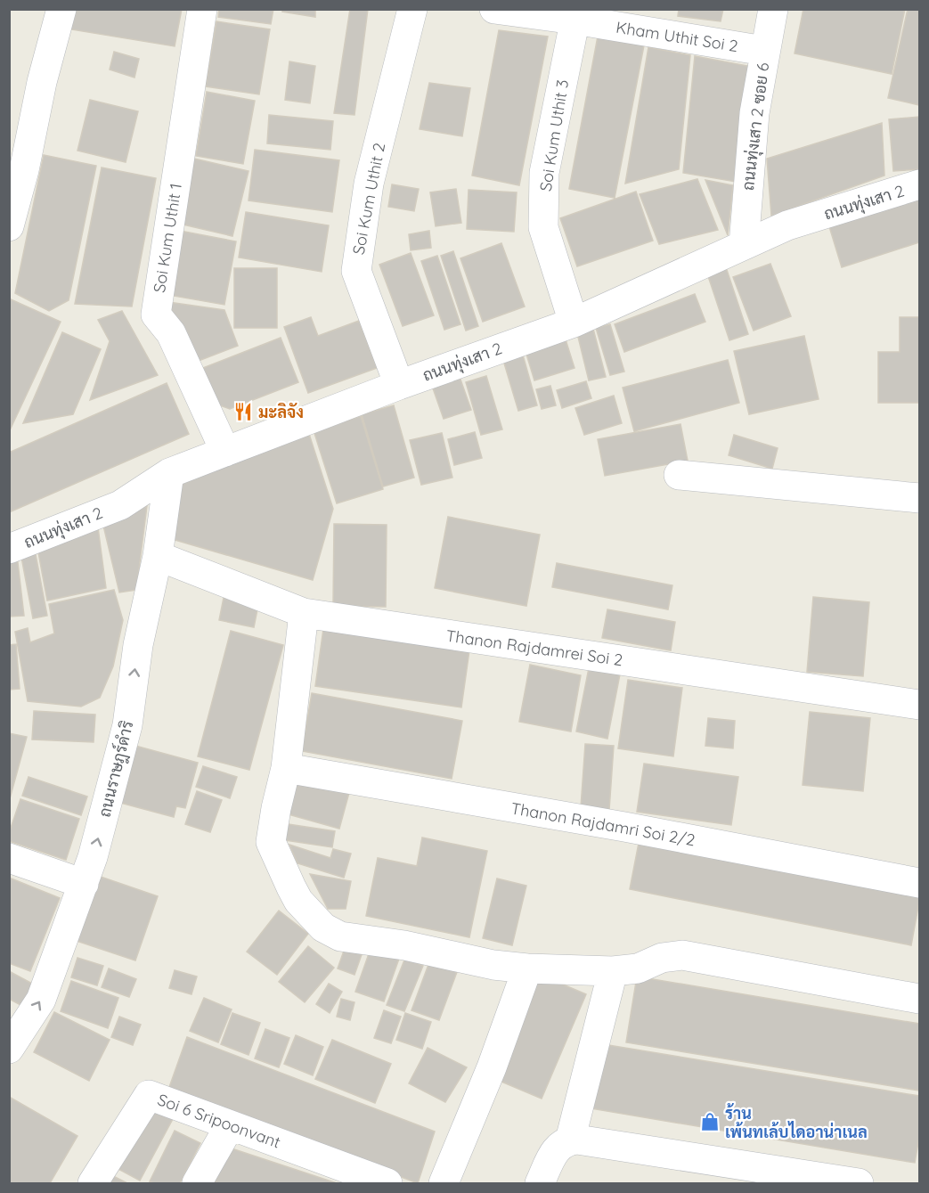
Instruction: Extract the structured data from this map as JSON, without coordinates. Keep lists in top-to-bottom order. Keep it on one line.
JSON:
{"streets":{"street":["Kham Uthit Soi 2","ถนนทุ่งเสา 2 ซอย 6","Soi Kum Uthit 3","Soi Kum Uthit 2","ถนนทุ่งเสา 2","Soi Kum Uthit 1","Thanon Rajdamrei Soi 2","ถนนราษฎร์ดำริ","Thanon Rajdamri Soi 2/2","Soi 6 Sripoonvant"]},"crossings":[["Kham Uthit Soi 2","ถนนทุ่งเสา 2 ซอย 6"],["Kham Uthit Soi 2","Soi Kum Uthit 3"],["ถนนทุ่งเสา 2 ซอย 6","ถนนทุ่งเสา 2"],["Soi Kum Uthit 3","ถนนทุ่งเสา 2"],["Soi Kum Uthit 2","ถนนทุ่งเสา 2"],["ถนนทุ่งเสา 2","Soi Kum Uthit 1"],["ถนนทุ่งเสา 2","ถนนราษฎร์ดำริ"],["Thanon Rajdamrei Soi 2","ถนนราษฎร์ดำริ"]],"places":{"restaurant":["มะลิจัง"],"shop":["ร้าน เพ้นทเล้บไดอาน่าเนล"]}}
